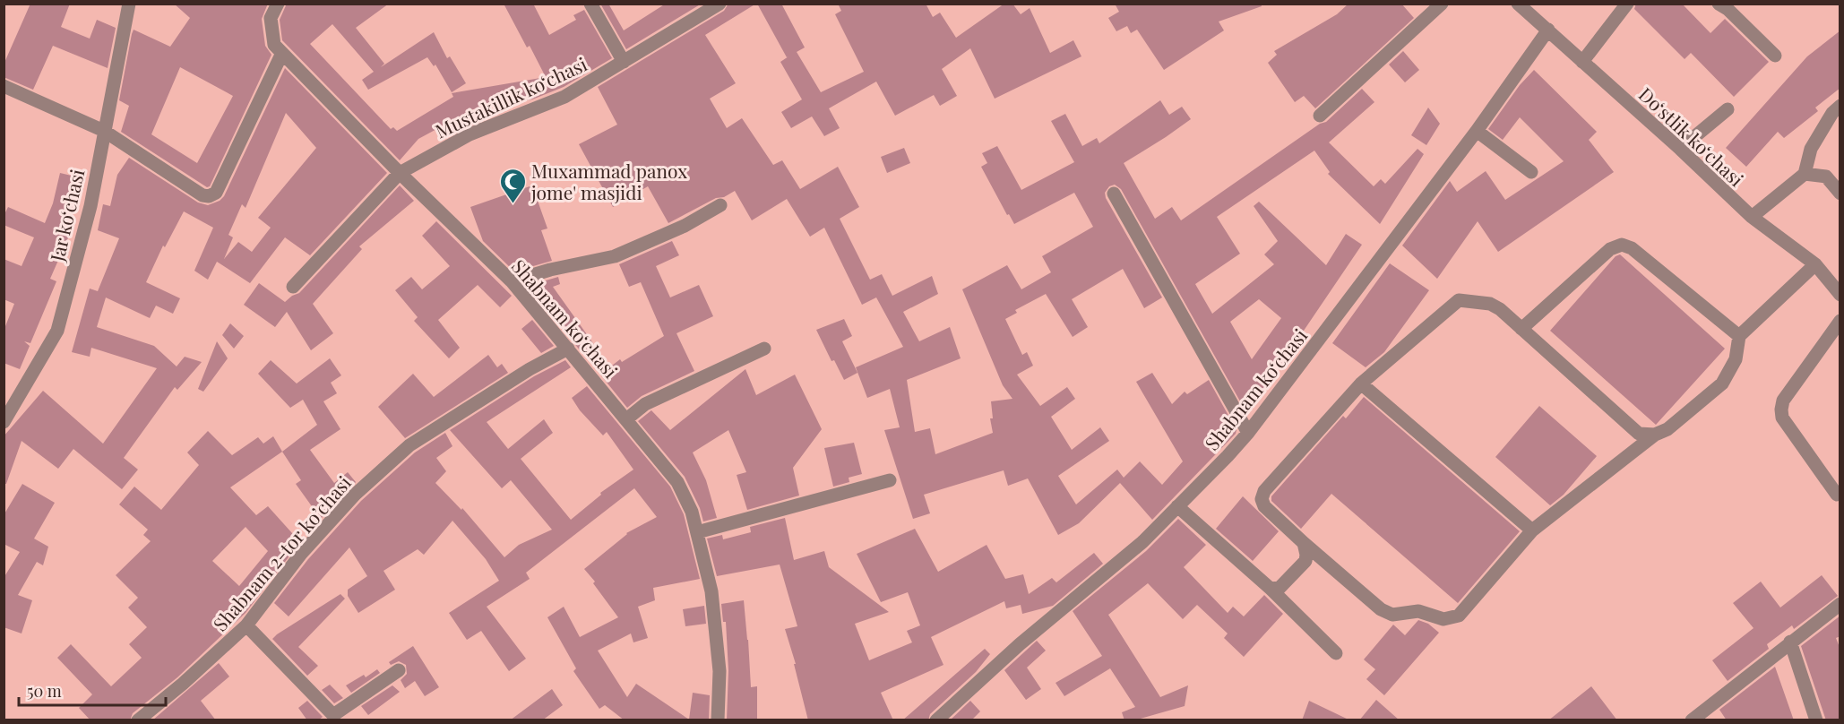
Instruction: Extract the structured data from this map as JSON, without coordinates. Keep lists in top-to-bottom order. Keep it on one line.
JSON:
{"streets":{"street":["Mustakillik koʻchasi","Doʻstlik koʻchasi","Jar koʻchasi","Shabnam koʻchasi","Shabnam 2-tor koʼchasi"]},"crossings":[["Mustakillik koʻchasi","Shabnam koʻchasi"],["Doʻstlik koʻchasi","Shabnam koʻchasi"],["Shabnam koʻchasi","Shabnam 2-tor koʼchasi"]],"places":{"mosque":["Muxammad panox jome' masjidi"]},"scale_bar":"50 m"}
